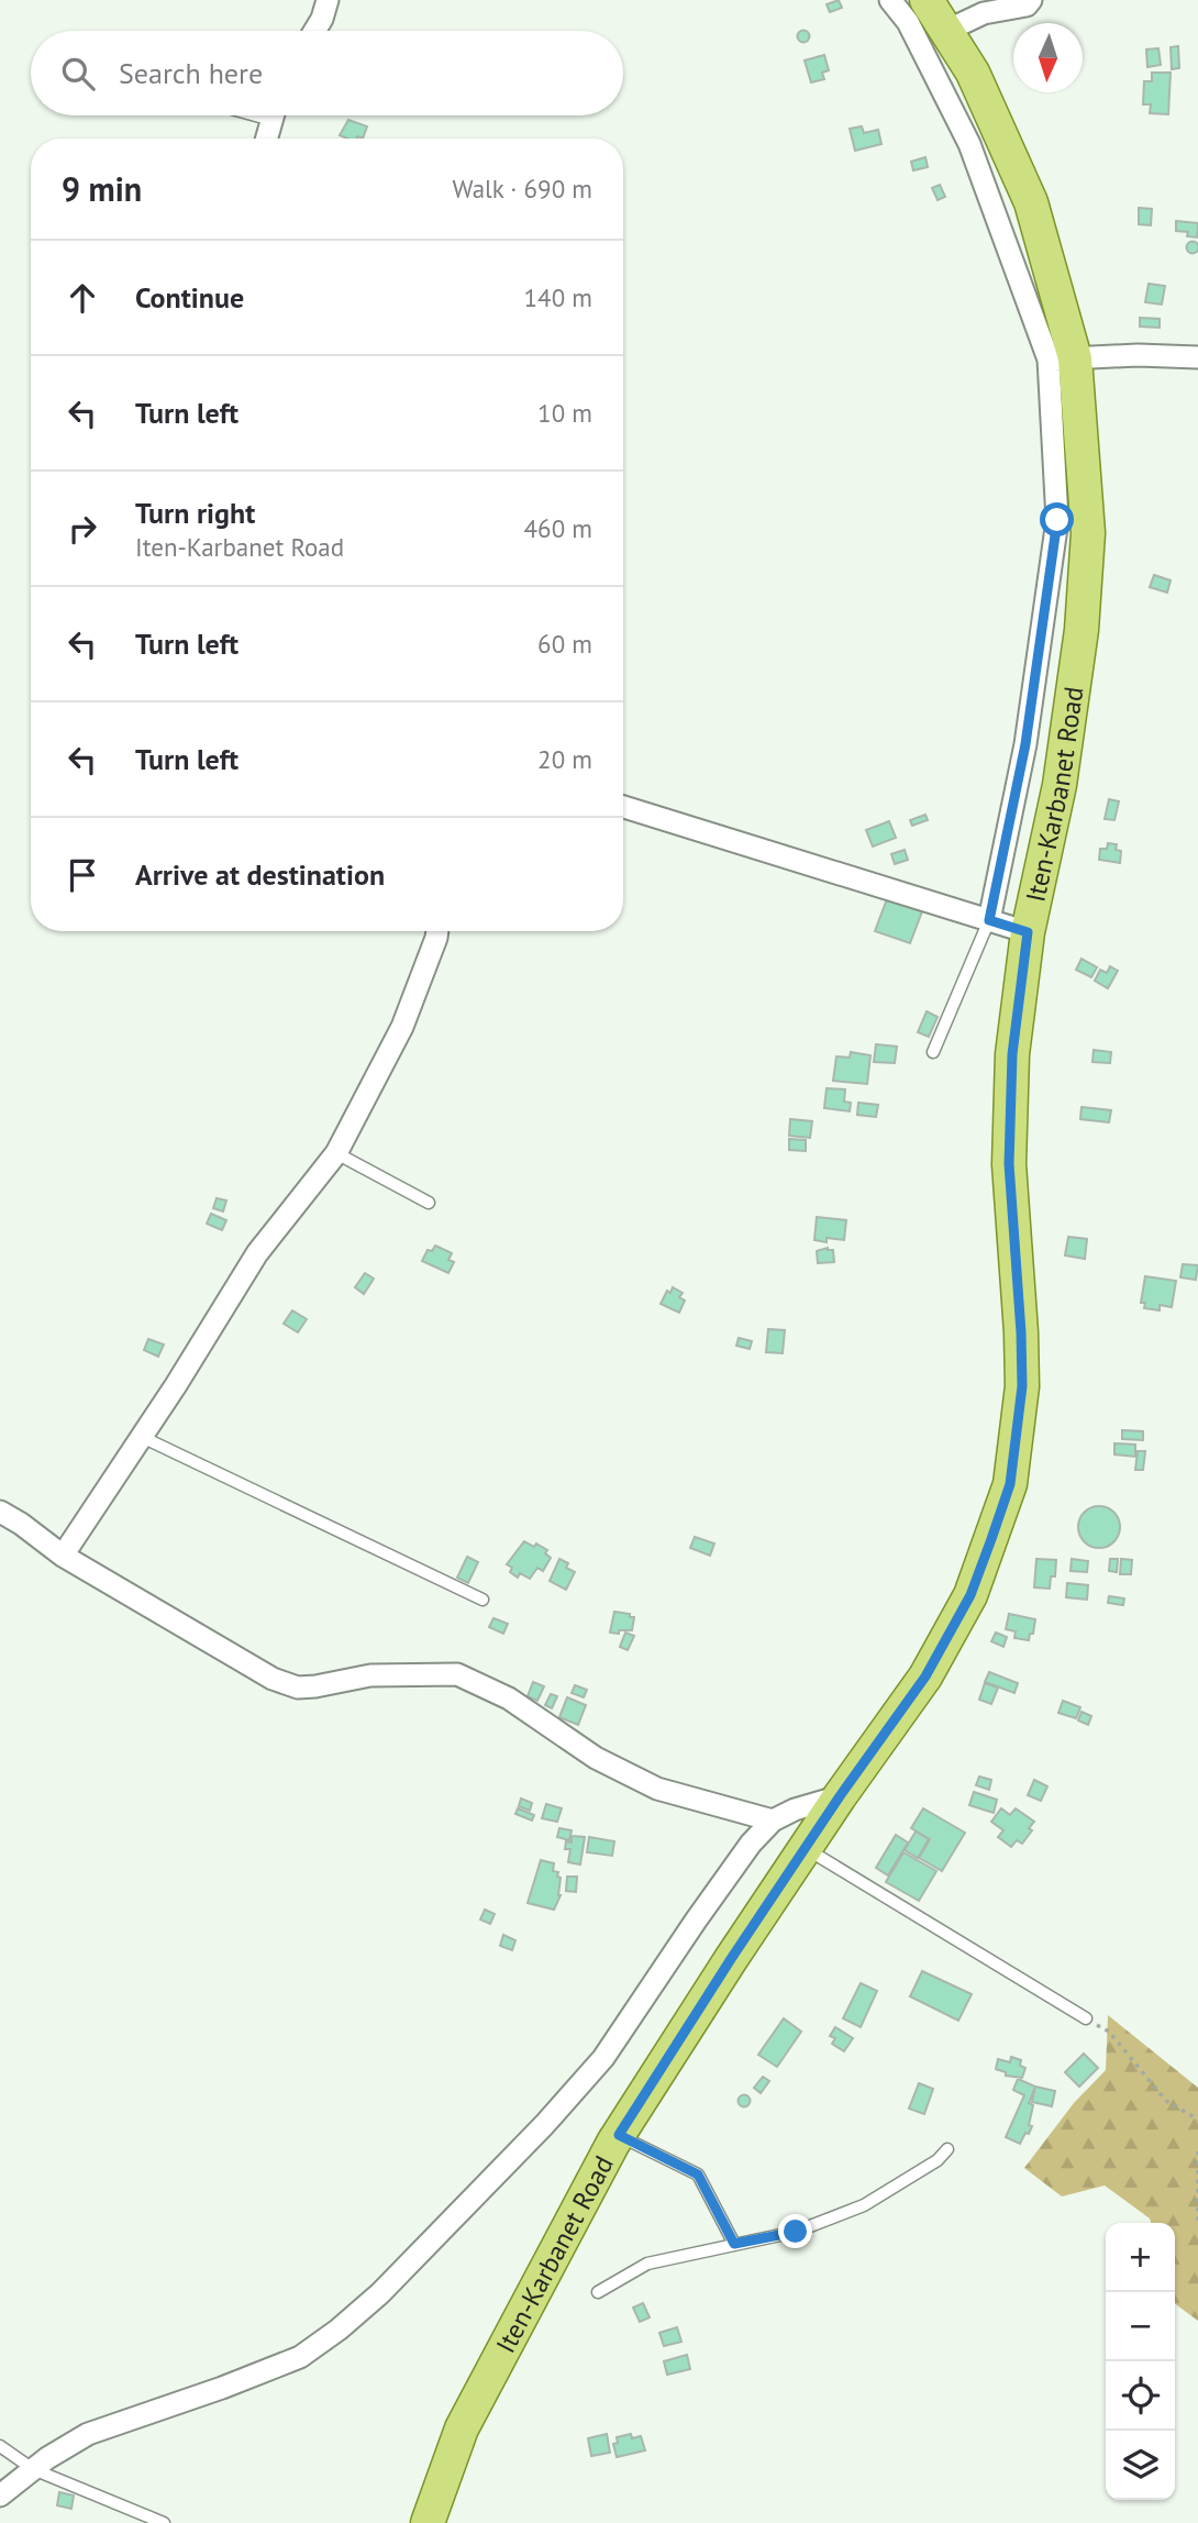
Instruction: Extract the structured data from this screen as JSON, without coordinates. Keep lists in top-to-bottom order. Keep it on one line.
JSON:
{"streets":{"main road":["Iten-Karbanet Road"]},"north":"bottom","page":{"search":"Search here","heading":["9 min","Walk · 690 m"],"list":[["Continue","140 m"],["Turn left","10 m"],["Turn right","Iten-Karbanet Road","460 m"],["Turn left","60 m"],["Turn left","20 m"],"Arrive at destination"],"map_buttons":["+","−"]}}
